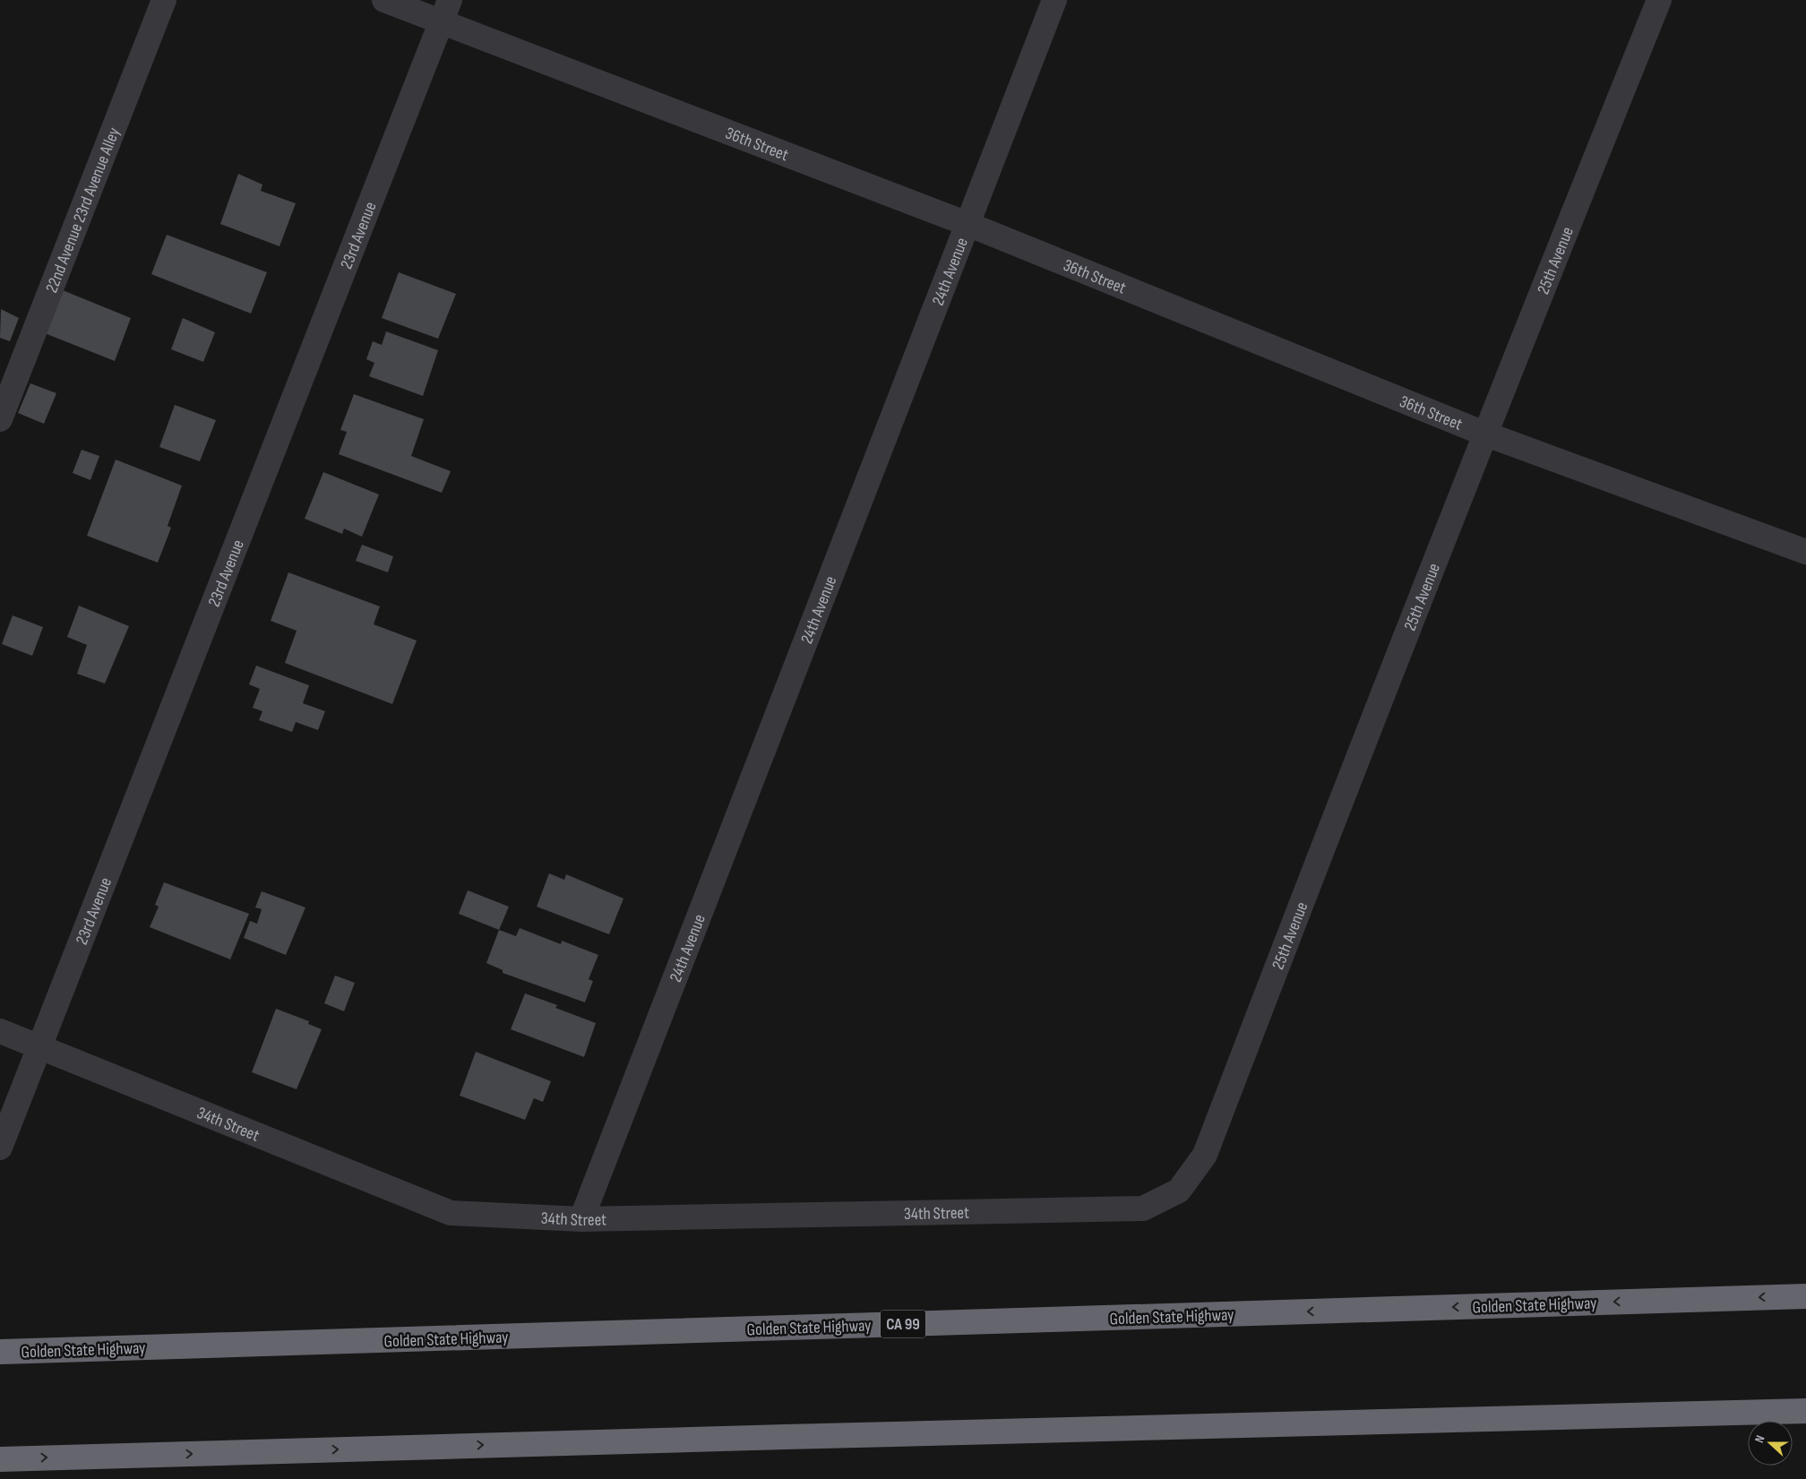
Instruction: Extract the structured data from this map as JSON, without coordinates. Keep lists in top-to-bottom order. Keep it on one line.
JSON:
{"streets":{"highway":["Golden State Highway","CA 99"],"street":["36th Street","22nd Avenue 23rd Avenue Alley","23rd Avenue","25th Avenue","24th Avenue","34th Street"]},"crossings":[["36th Street","23rd Avenue"],["36th Street","25th Avenue"],["36th Street","24th Avenue"],["23rd Avenue","34th Street"],["25th Avenue","34th Street"],["24th Avenue","34th Street"]],"north":"left"}
